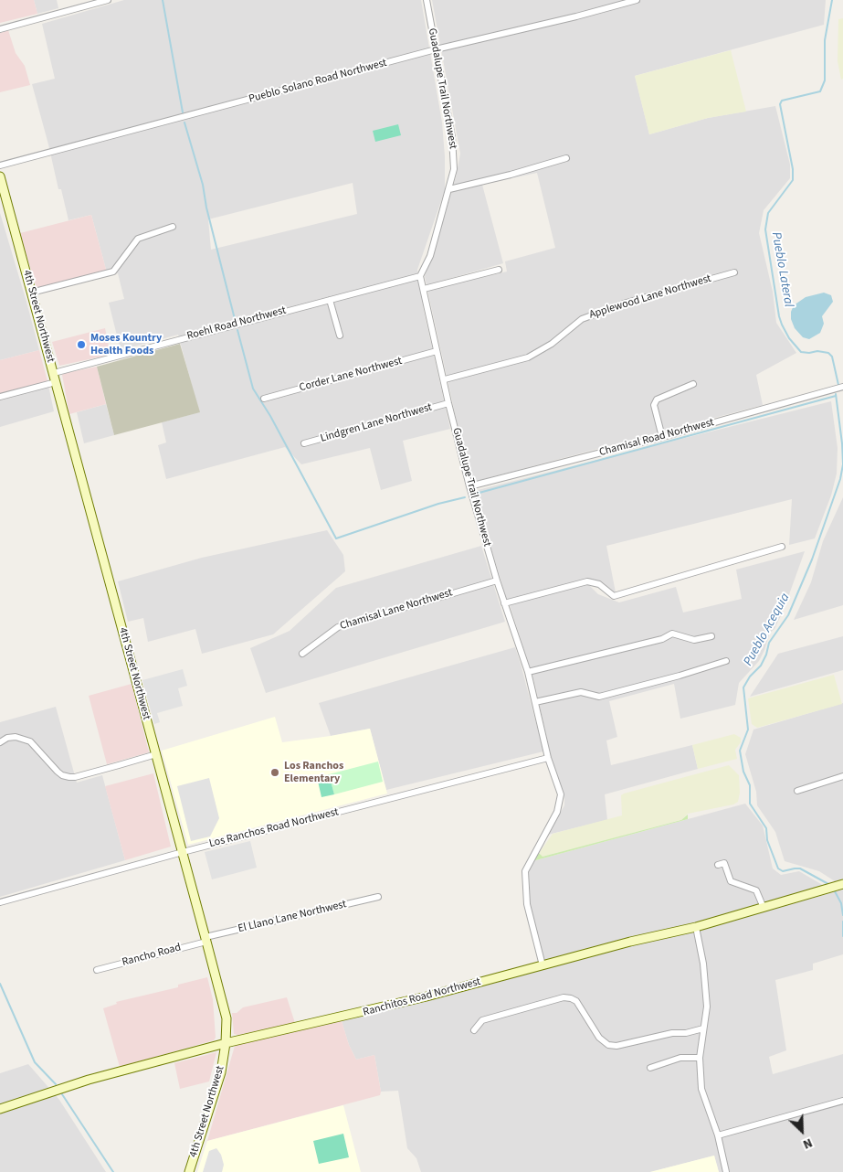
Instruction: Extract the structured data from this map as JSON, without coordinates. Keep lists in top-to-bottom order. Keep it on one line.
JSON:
{"streets":{"main road":["4th Street Northwest","Ranchitos Road Northwest"],"street":["Pueblo Solano Road Northwest","Guadalupe Trail Northwest","Applewood Lane Northwest","Roehl Road Northwest","Corder Lane Northwest","Lindgren Lane Northwest","Chamisal Road Northwest","Chamisal Lane Northwest","Los Ranchos Road Northwest","El Llano Lane Northwest","Rancho Road"]},"crossings":[["Pueblo Solano Road Northwest","Guadalupe Trail Northwest"],["Guadalupe Trail Northwest","Applewood Lane Northwest"],["Guadalupe Trail Northwest","Roehl Road Northwest"],["Guadalupe Trail Northwest","Corder Lane Northwest"],["Guadalupe Trail Northwest","Lindgren Lane Northwest"],["Guadalupe Trail Northwest","Chamisal Road Northwest"],["Guadalupe Trail Northwest","Chamisal Lane Northwest"],["Guadalupe Trail Northwest","Los Ranchos Road Northwest"],["Guadalupe Trail Northwest","Ranchitos Road Northwest"],["4th Street Northwest","Roehl Road Northwest"],["4th Street Northwest","Los Ranchos Road Northwest"],["4th Street Northwest","El Llano Lane Northwest"],["4th Street Northwest","Rancho Road"],["4th Street Northwest","Ranchitos Road Northwest"],["El Llano Lane Northwest","Rancho Road"]],"water":["Pueblo Lateral","Pueblo Acequia"],"places":["Moses Kountry Health Foods","Los Ranchos Elementary"],"north":"bottom right"}
